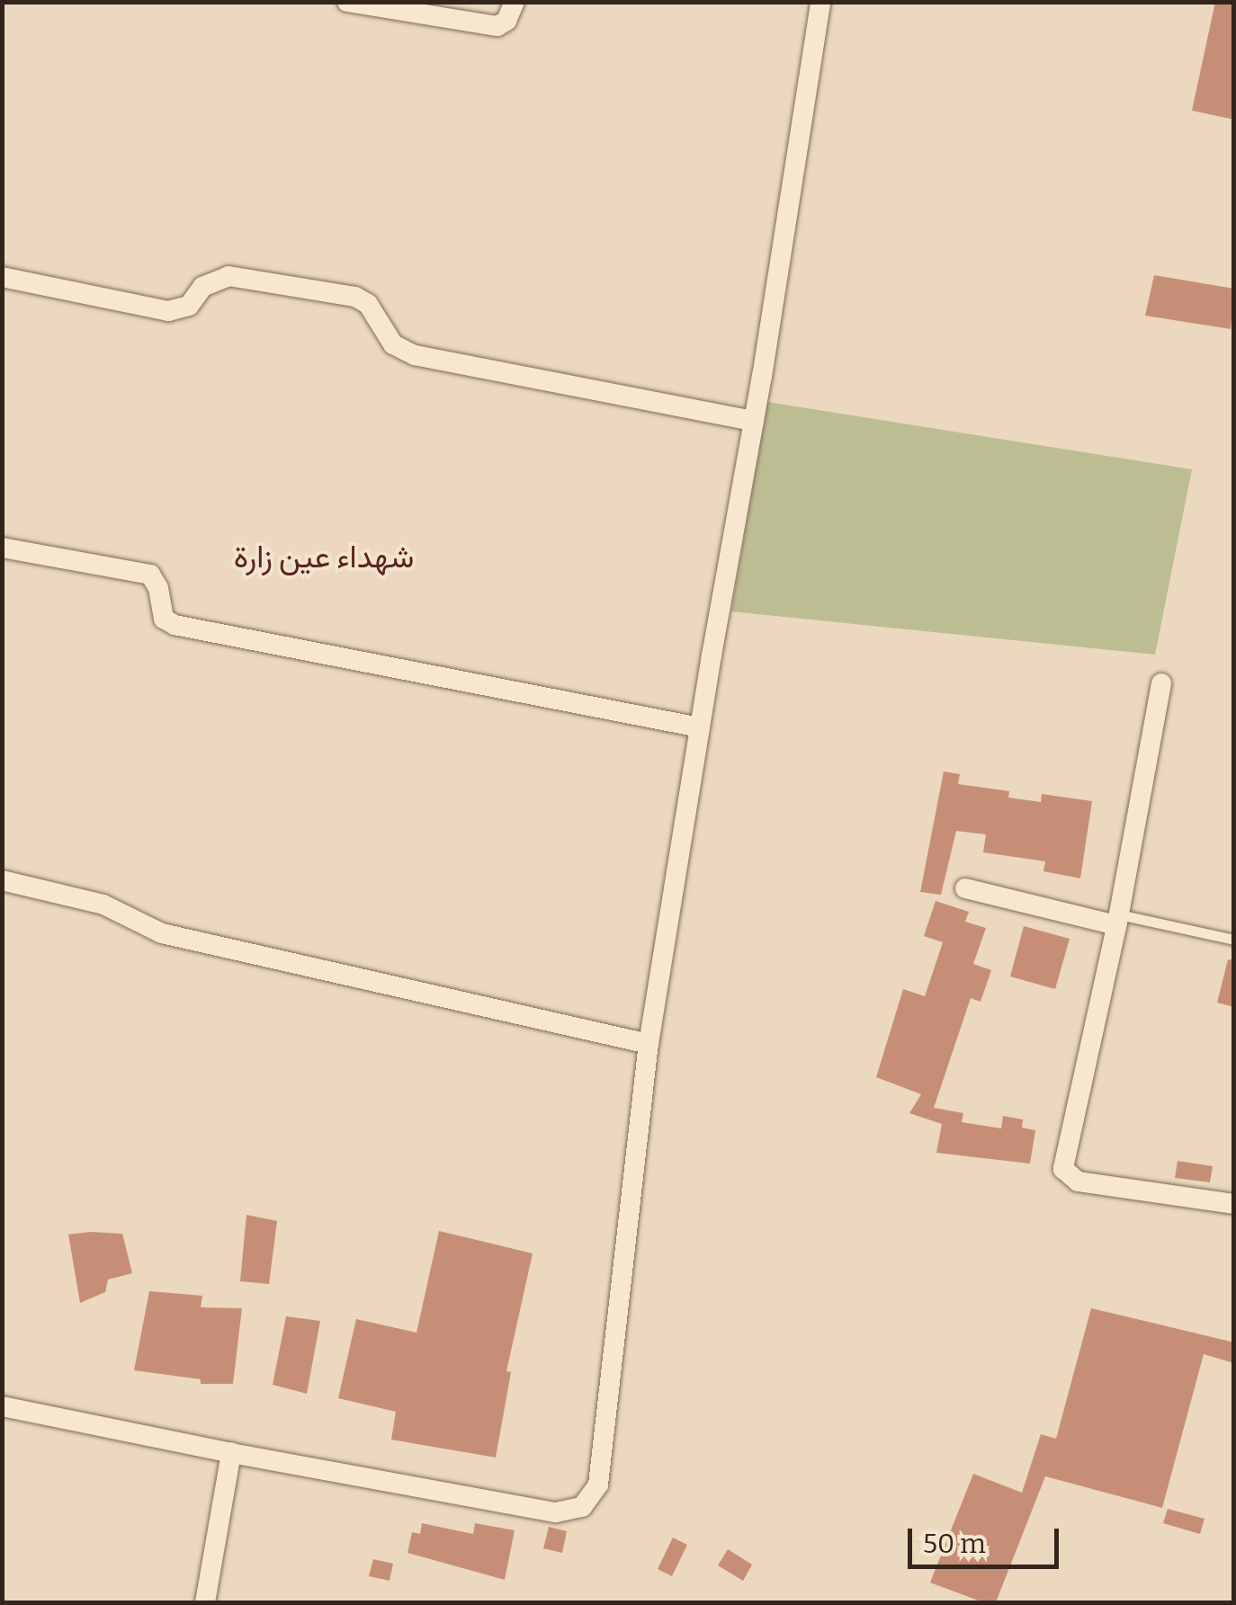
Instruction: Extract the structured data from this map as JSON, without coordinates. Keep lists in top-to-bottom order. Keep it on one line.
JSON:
{"districts":["شهداء عين زارة"],"scale_bar":"50 m"}
